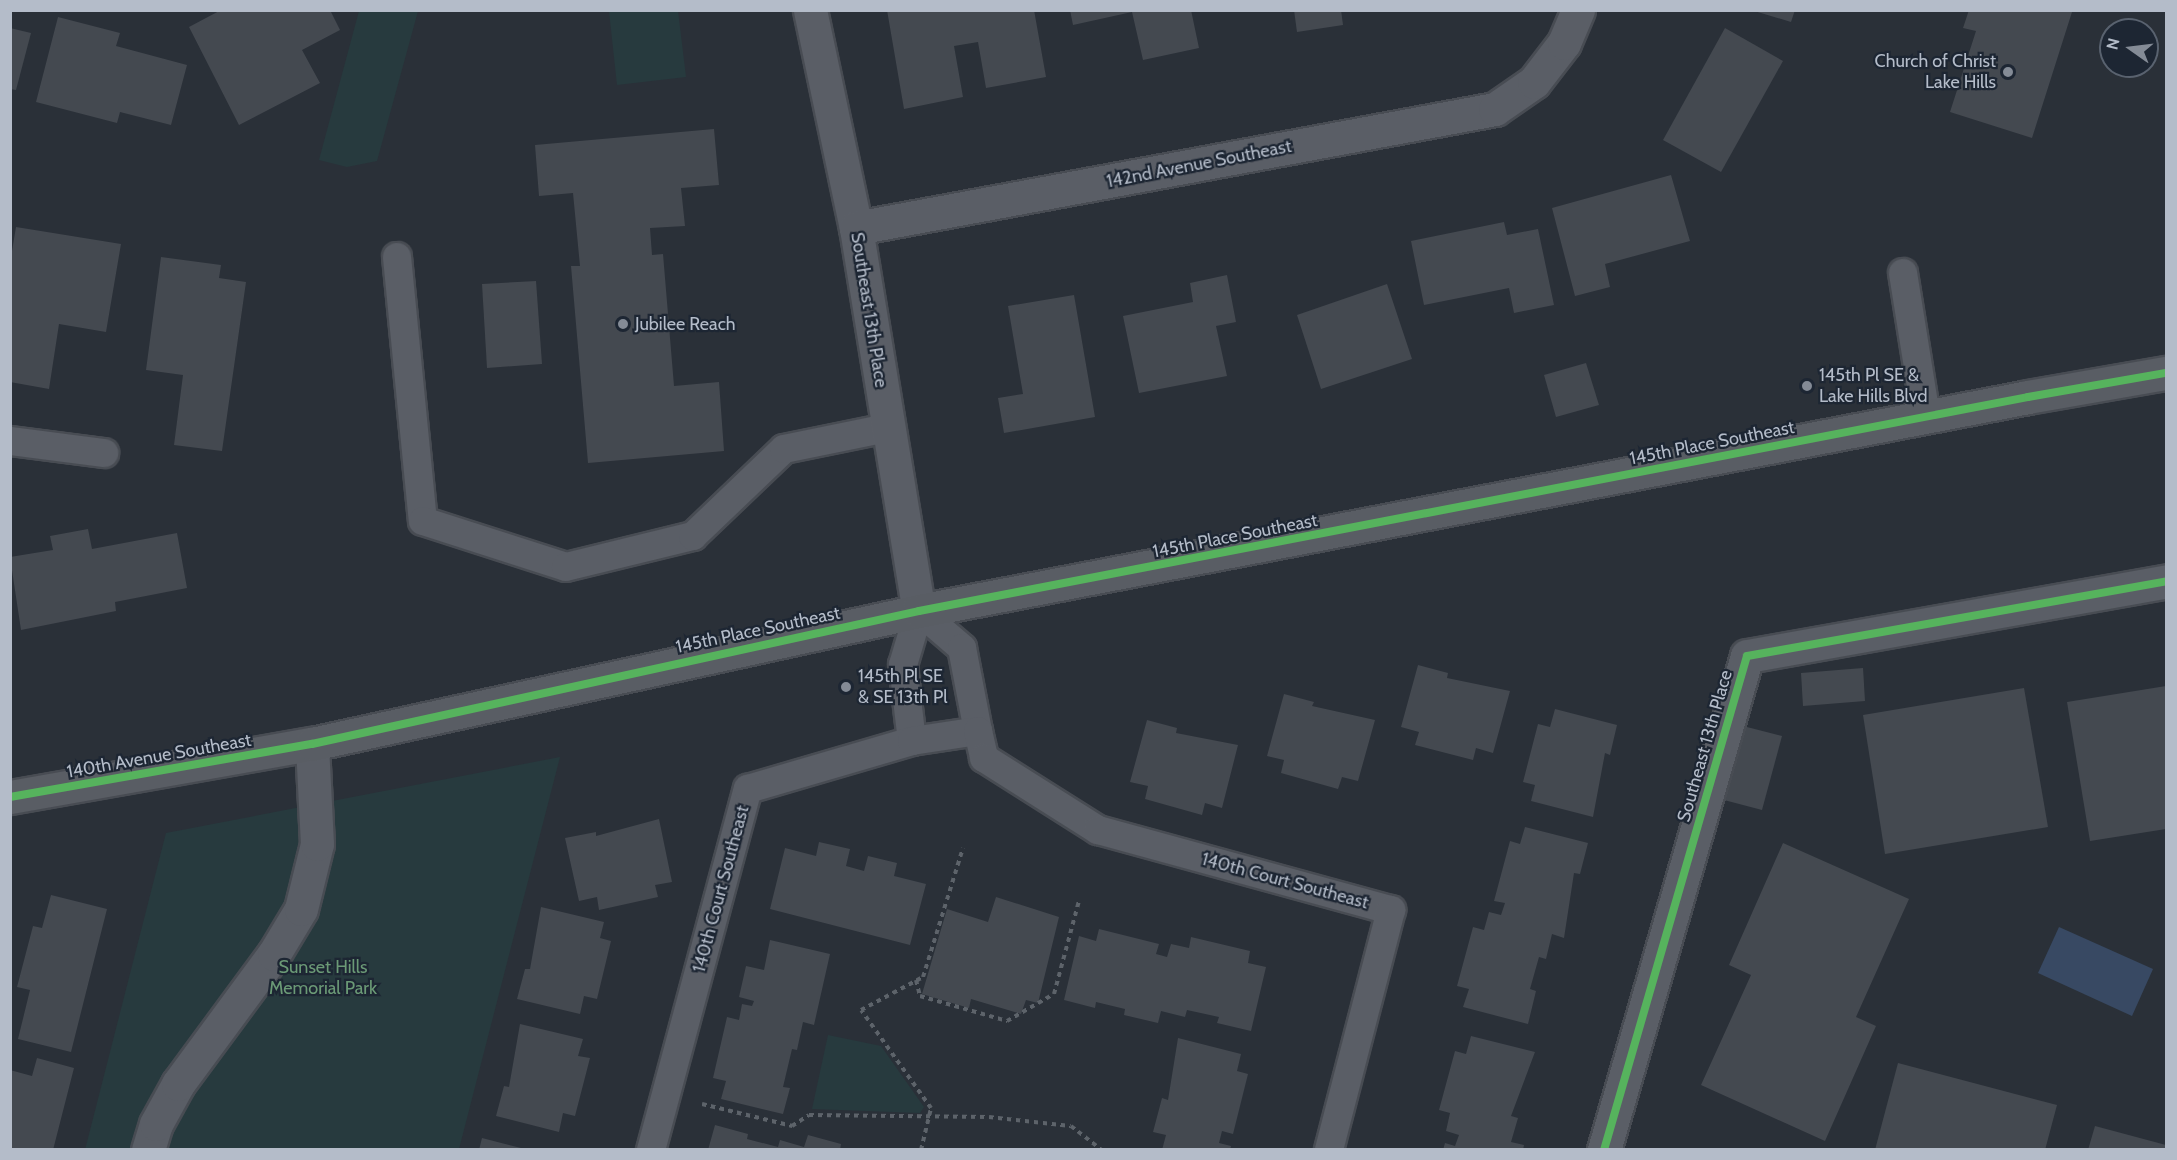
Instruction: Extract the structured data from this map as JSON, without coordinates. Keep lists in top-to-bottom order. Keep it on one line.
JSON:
{"streets":{"street":["142nd Avenue Southeast","Southeast 13th Place","145th Place Southeast","140th Avenue Southeast"],"lane":["140th Court Southeast"]},"crossings":[["142nd Avenue Southeast","Southeast 13th Place"],["Southeast 13th Place","145th Place Southeast"],["Southeast 13th Place","140th Court Southeast"],["145th Place Southeast","140th Avenue Southeast"],["145th Place Southeast","140th Court Southeast"]],"parks":["Sunset Hills Memorial Park"],"places":["Church of Christ Lake Hills","Jubilee Reach","145th Pl SE & Lake Hills Blvd","145th Pl SE & SE 13th Pl"],"north":"left"}
